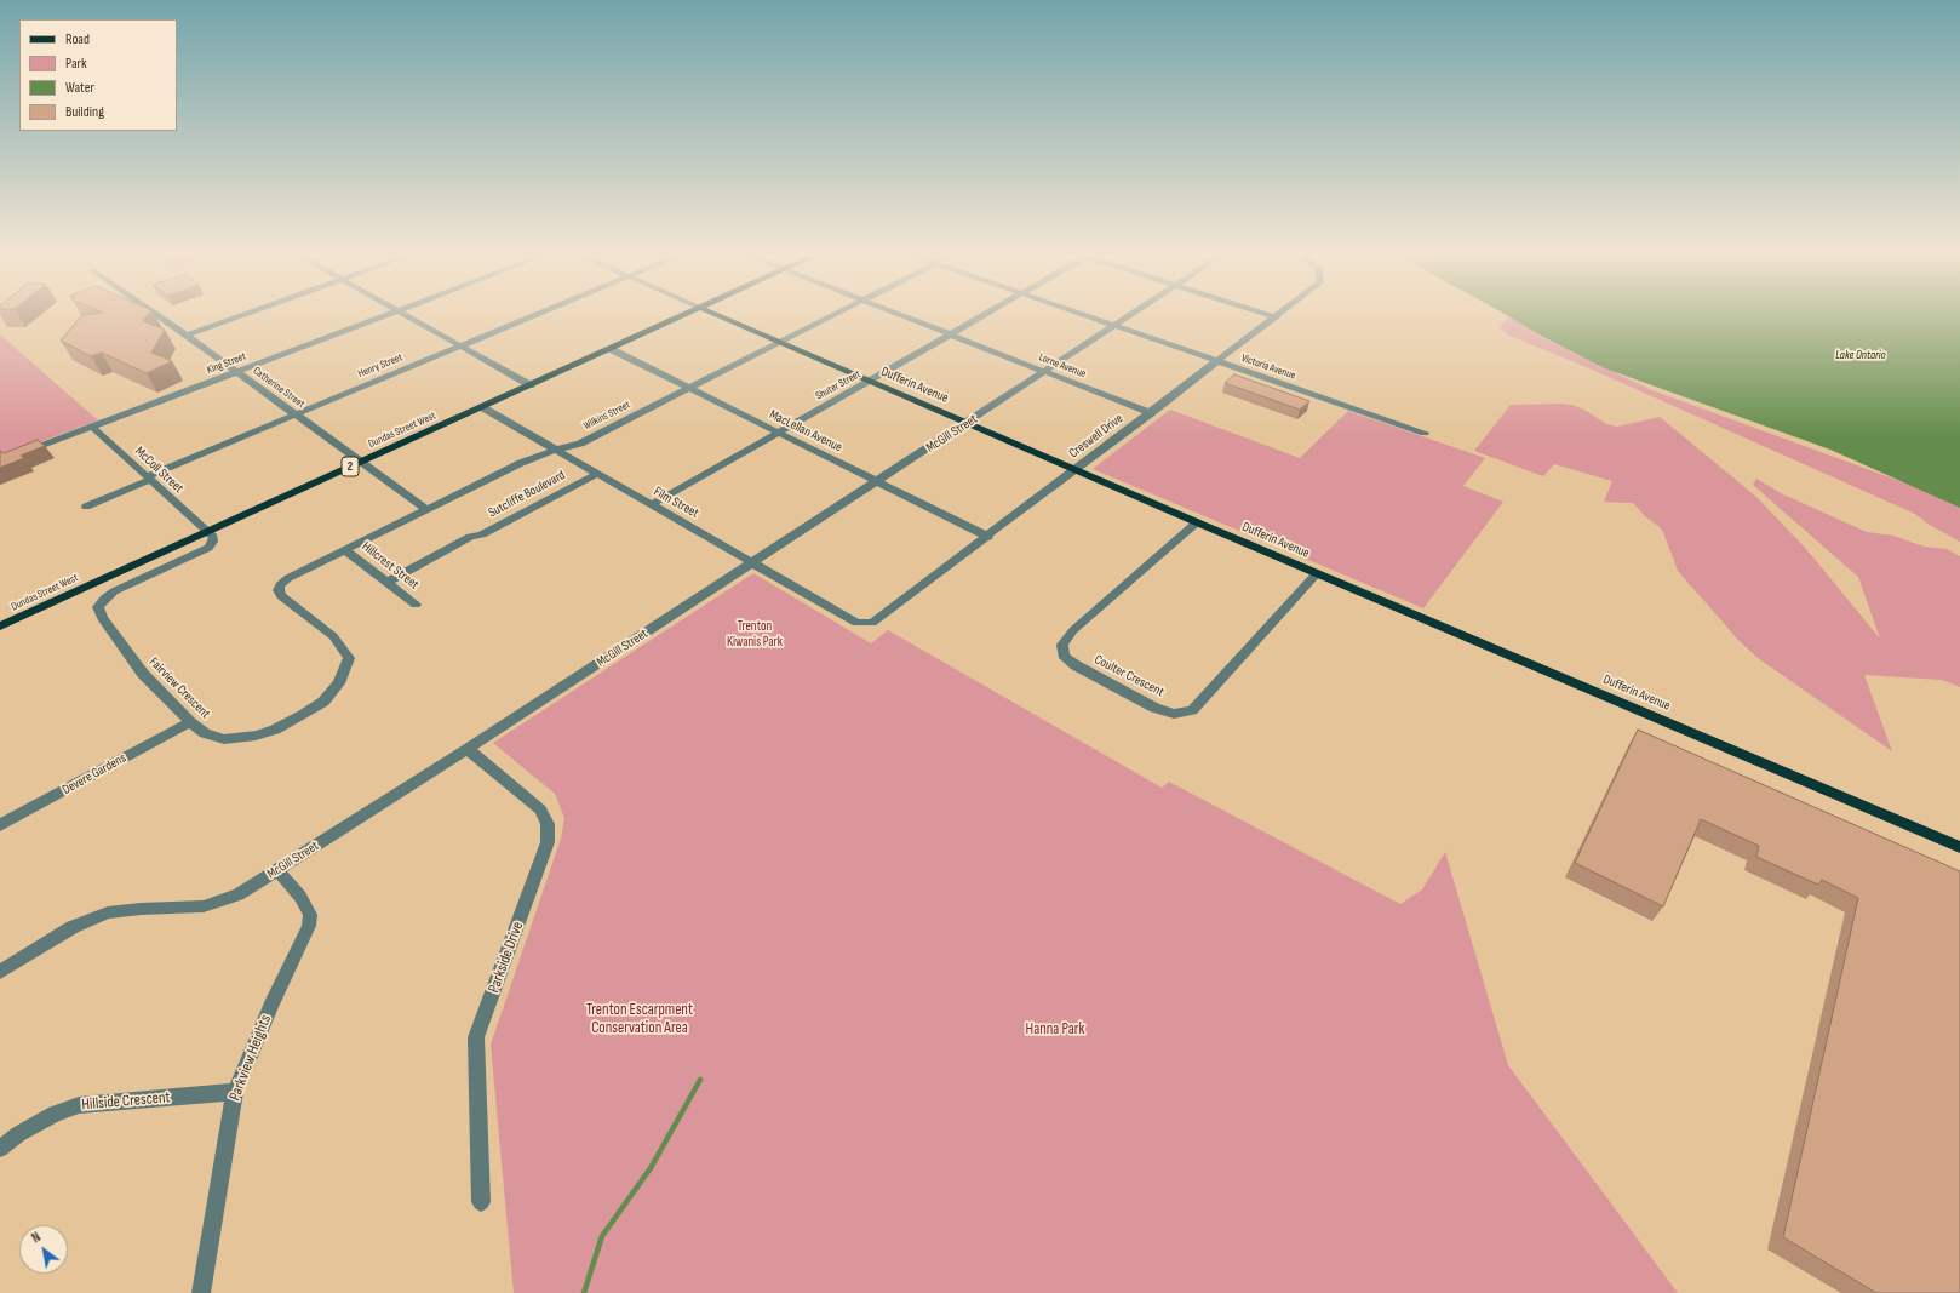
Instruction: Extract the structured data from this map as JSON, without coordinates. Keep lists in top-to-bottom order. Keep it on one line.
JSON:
{"streets":{"main road":["Dufferin Avenue","Dundas Street West","2"],"street":["King Street","Henry Street","Lorne Avenue","Victoria Avenue","Shuter Street","Catherine Street","Wilkins Street","MacLellan Avenue","McGill Street","Creswell Drive","McColl Street","Sutcliffe Boulevard","Film Street","Hillcrest Street","Coulter Crescent","Fairview Crescent","Devere Gardens","Parkside Drive","Parkview Heights","Hillside Crescent"]},"crossings":[["King Street","Catherine Street"],["King Street","McColl Street"],["Henry Street","Catherine Street"],["Henry Street","McColl Street"],["Lorne Avenue","Shuter Street"],["Lorne Avenue","McGill Street"],["Lorne Avenue","Creswell Drive"],["Victoria Avenue","McGill Street"],["Victoria Avenue","Creswell Drive"],["Shuter Street","Dufferin Avenue"],["Shuter Street","MacLellan Avenue"],["Shuter Street","Film Street"],["Dufferin Avenue","Wilkins Street"],["Dufferin Avenue","McGill Street"],["Dufferin Avenue","Creswell Drive"],["Dufferin Avenue","Coulter Crescent"],["Catherine Street","Wilkins Street"],["Catherine Street","Dundas Street West"],["Wilkins Street","MacLellan Avenue"],["Wilkins Street","Film Street"],["Wilkins Street","Hillcrest Street"],["Wilkins Street","Fairview Crescent"],["Dundas Street West","MacLellan Avenue"],["Dundas Street West","McColl Street"],["Dundas Street West","Film Street"],["Dundas Street West","Fairview Crescent"],["MacLellan Avenue","McGill Street"],["MacLellan Avenue","Creswell Drive"],["McGill Street","Film Street"],["McGill Street","Parkside Drive"],["McGill Street","Parkview Heights"],["Creswell Drive","Film Street"],["McColl Street","Fairview Crescent"],["Sutcliffe Boulevard","Film Street"],["Sutcliffe Boulevard","Hillcrest Street"],["Fairview Crescent","Devere Gardens"],["Parkview Heights","Hillside Crescent"]],"water":["Lake Ontario"],"parks":["Trenton Kiwanis Park","Trenton Escarpment Conservation Area","Hanna Park"],"legend":["Road","Park","Water","Building"],"north":"top left"}
